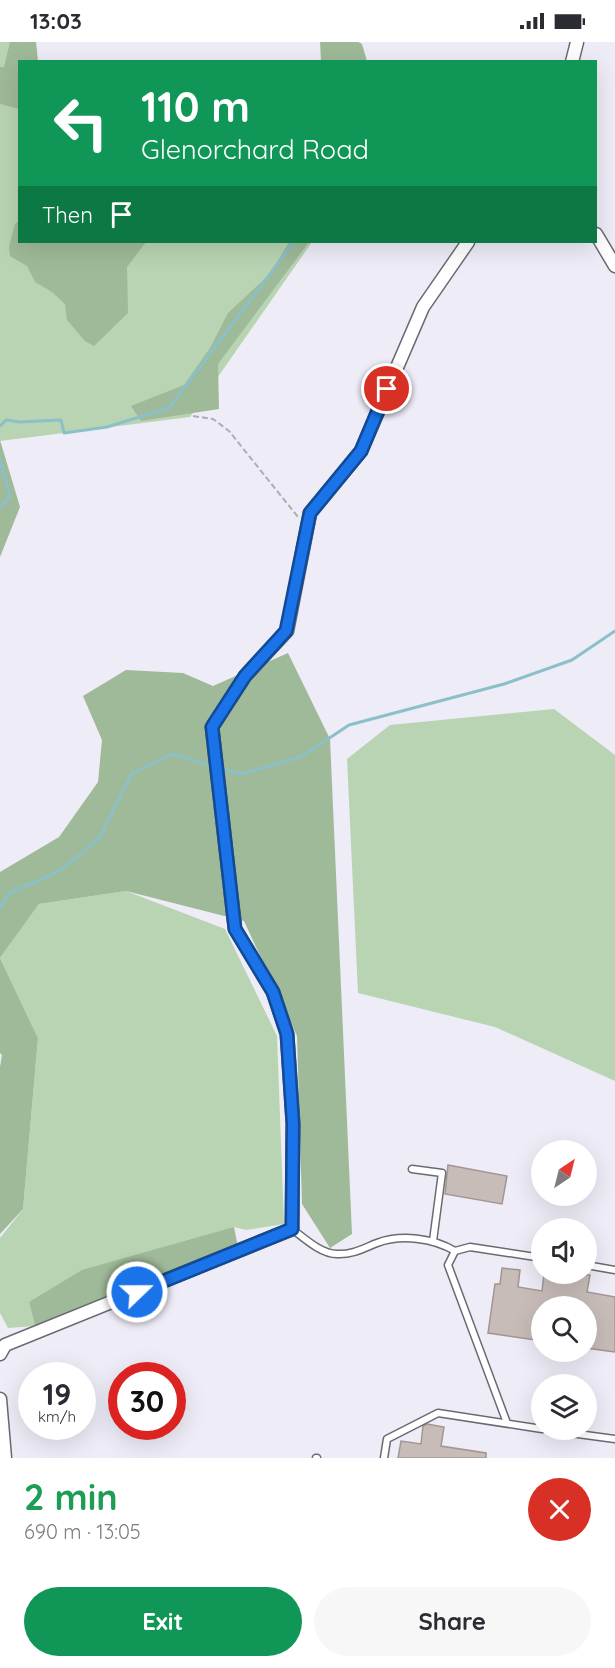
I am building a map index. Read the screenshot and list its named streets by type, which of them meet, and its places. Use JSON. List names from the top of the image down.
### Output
{
  "north": "top right",
  "page": {
    "status": "13:03",
    "turn": ["110 m", "Glenorchard Road"],
    "then": "Then",
    "speed": "19 km/h",
    "limit": "30",
    "heading": ["2 min", "690 m · 13:05"],
    "buttons": ["Exit", "Share"]
  }
}
